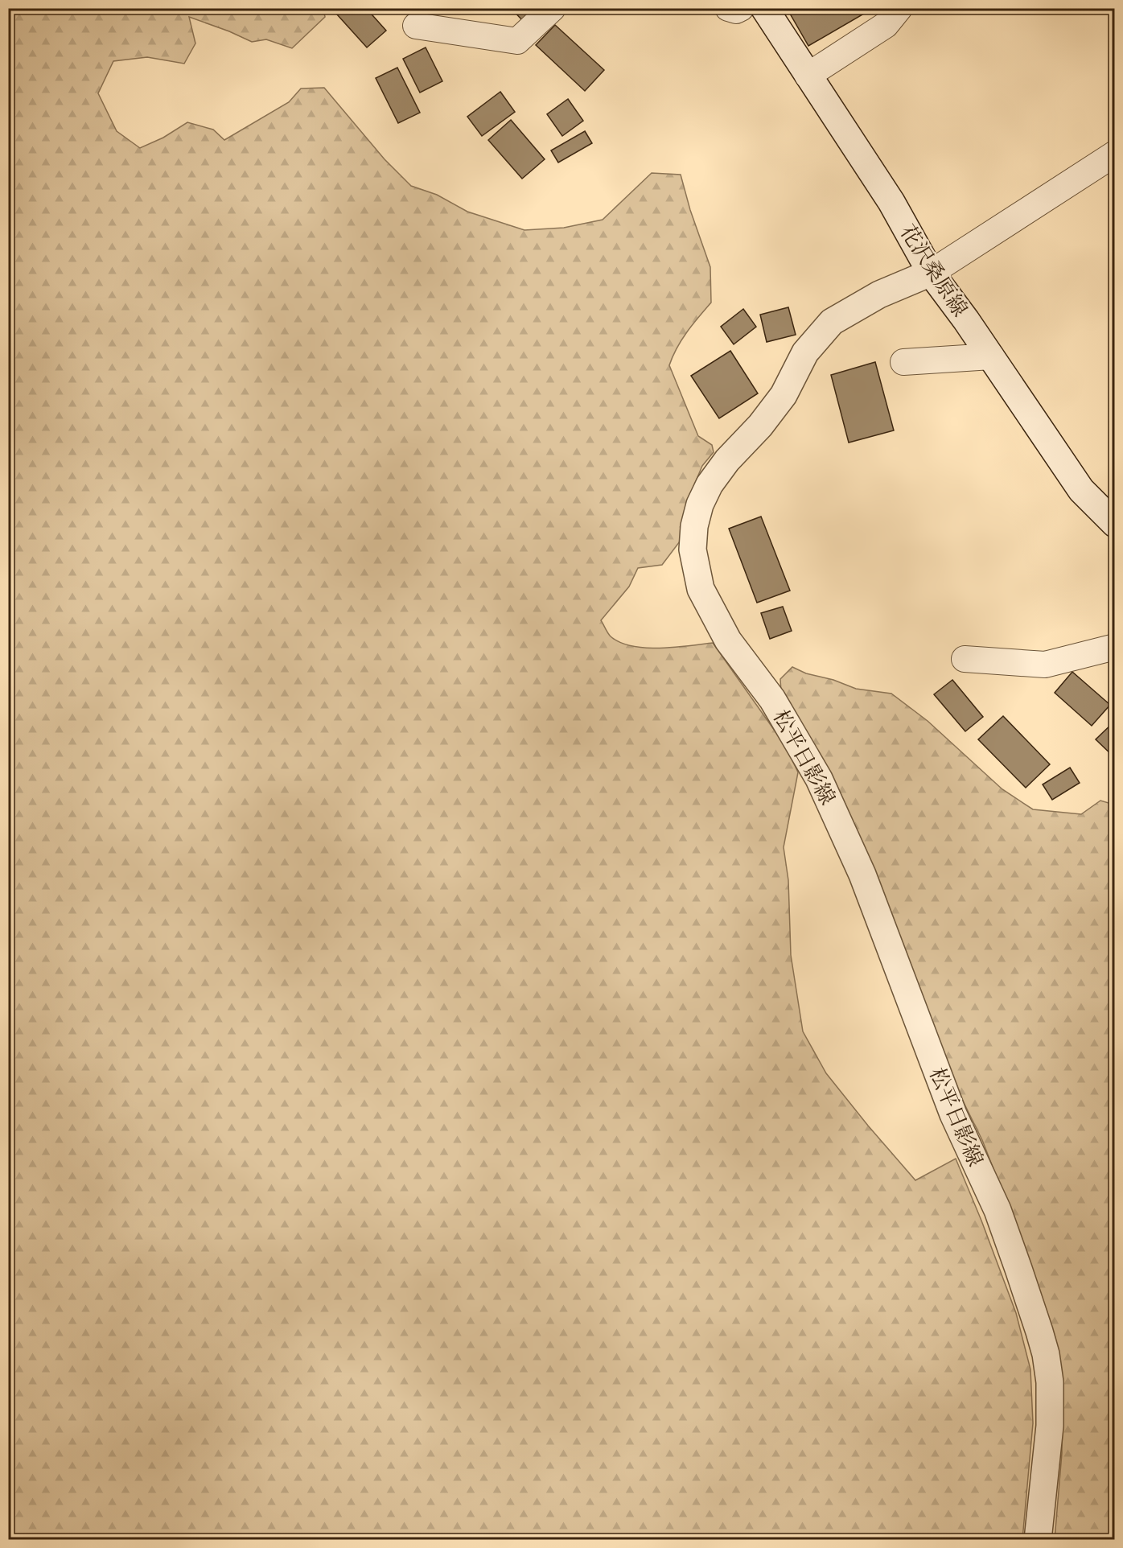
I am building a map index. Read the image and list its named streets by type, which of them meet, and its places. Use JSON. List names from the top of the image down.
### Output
{
  "streets": {
    "street": ["花沢桑原線", "松平日影線"]
  },
  "crossings": [
    ["花沢桑原線", "松平日影線"]
  ]
}
